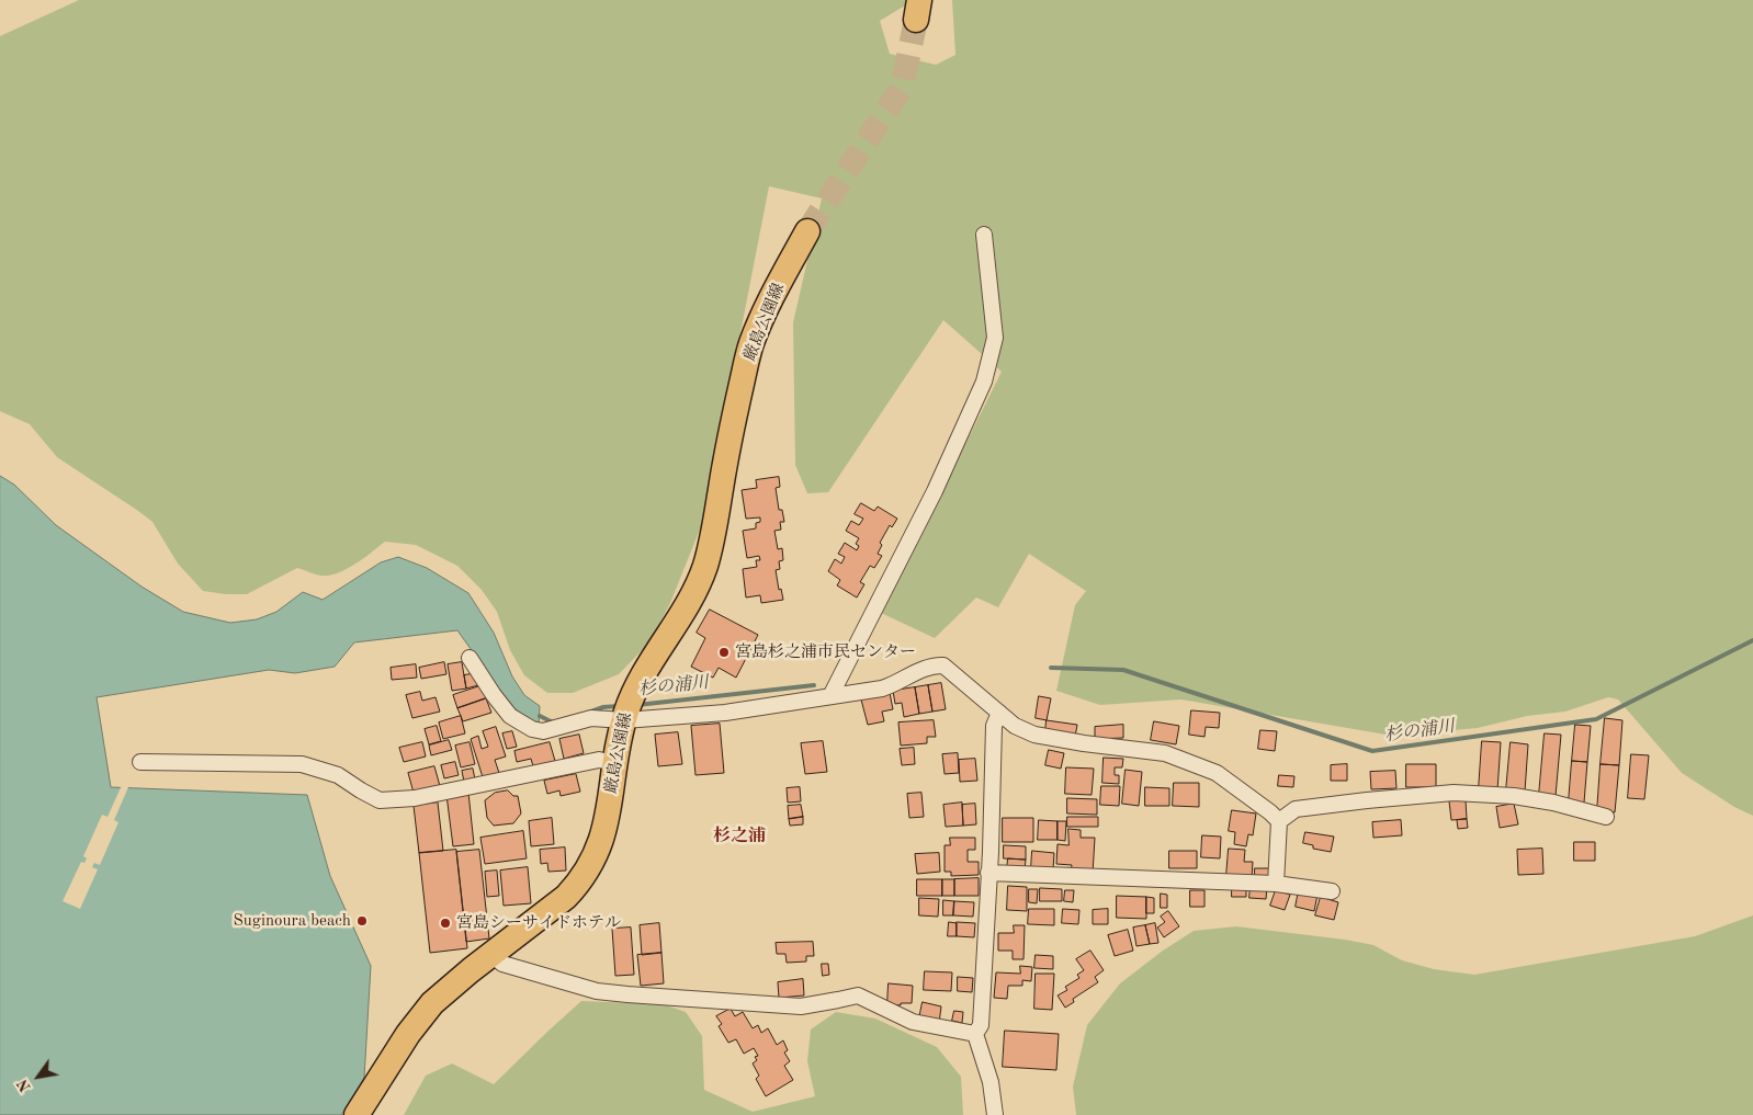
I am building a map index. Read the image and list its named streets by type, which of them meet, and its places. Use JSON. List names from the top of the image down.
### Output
{
  "streets": {
    "main road": ["厳島公園線"]
  },
  "districts": ["杉之浦"],
  "water": ["杉の浦川"],
  "places": ["宮島杉之浦市民センター", "Suginoura beach", "宮島シーサイドホテル"],
  "north": "bottom left"
}
